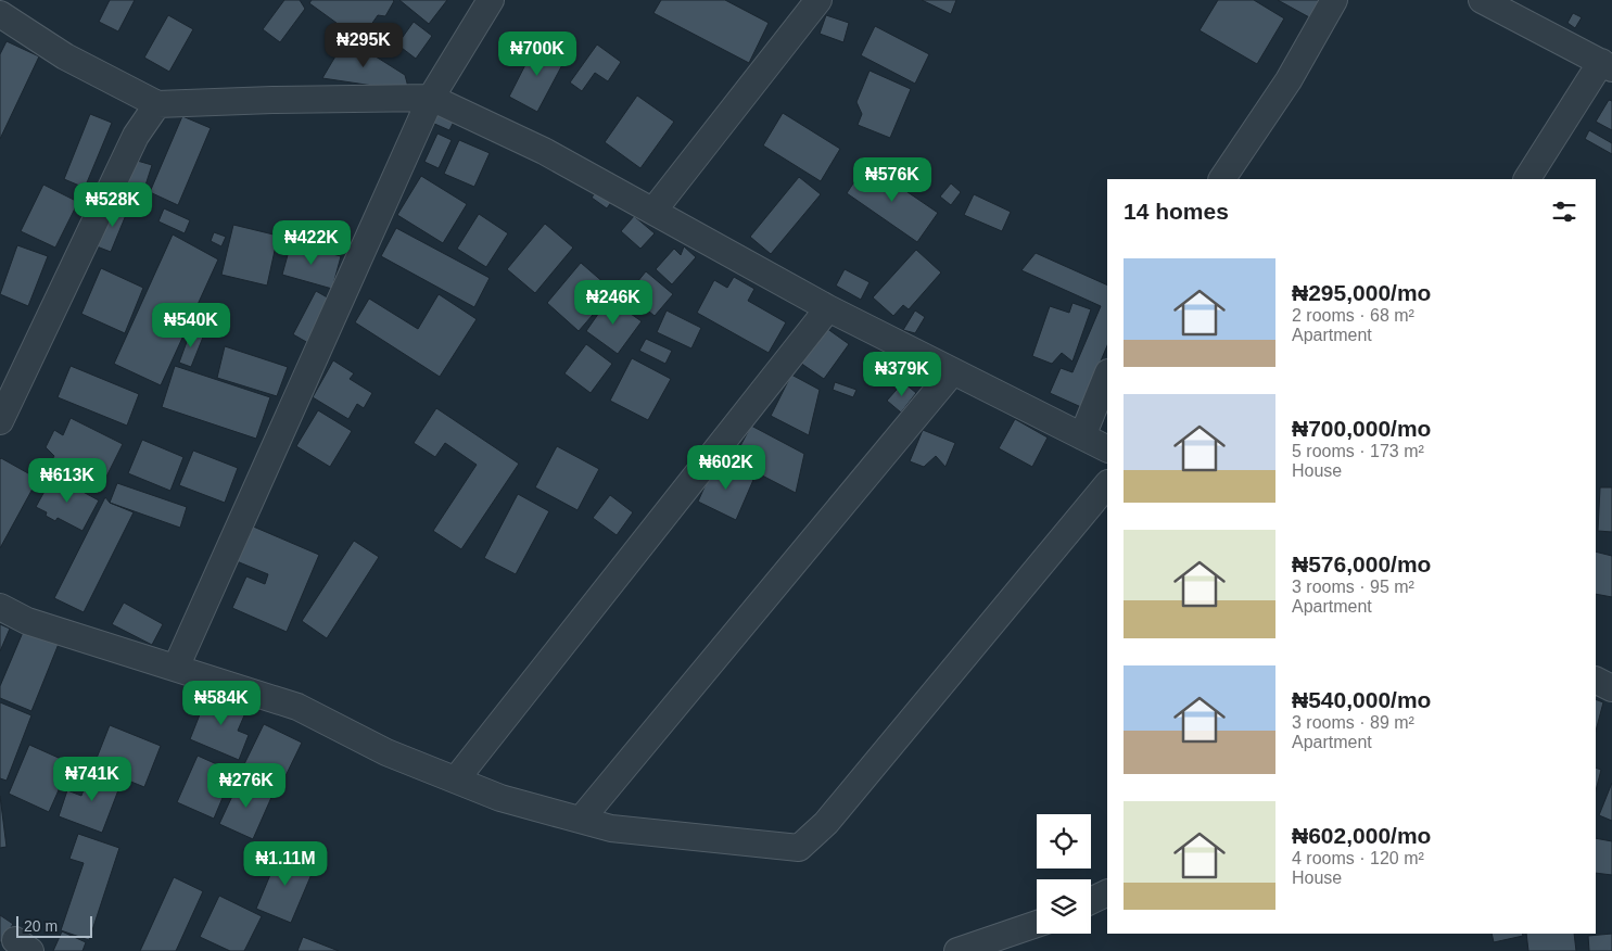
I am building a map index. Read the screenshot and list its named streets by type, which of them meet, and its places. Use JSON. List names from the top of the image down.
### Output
{
  "scale_bar": "20 m",
  "page": {
    "price": [
      "₦295K",
      "₦700K",
      "₦576K",
      "₦528K",
      "₦422K",
      "₦246K",
      "₦540K",
      "₦379K",
      "₦602K",
      "₦613K",
      "₦584K",
      "₦741K",
      "₦276K",
      "₦1.11M"
    ],
    "heading": "14 homes",
    "list": [
      {
        "name": "₦295,000/mo",
        "note": "2 rooms · 68 m² · Apartment"
      },
      {
        "name": "₦700,000/mo",
        "note": "5 rooms · 173 m² · House"
      },
      {
        "name": "₦576,000/mo",
        "note": "3 rooms · 95 m² · Apartment"
      },
      {
        "name": "₦540,000/mo",
        "note": "3 rooms · 89 m² · Apartment"
      },
      {
        "name": "₦602,000/mo",
        "note": "4 rooms · 120 m² · House"
      }
    ],
    "scale": "20 m"
  }
}
